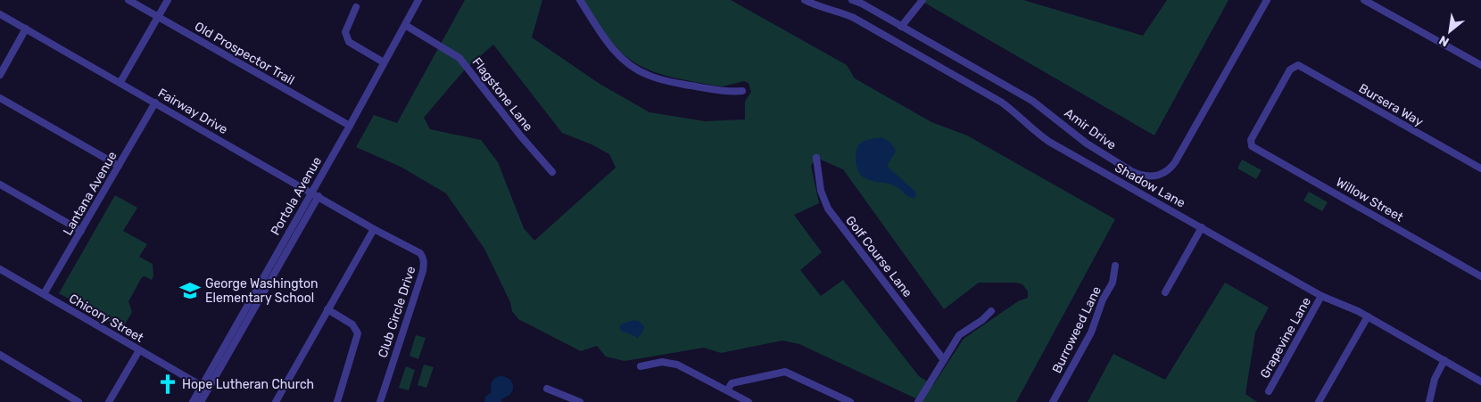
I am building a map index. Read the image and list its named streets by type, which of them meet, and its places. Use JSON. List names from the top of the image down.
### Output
{
  "streets": {
    "street": [
      "Old Prospector Trail",
      "Flagstone Lane",
      "Bursera Way",
      "Fairway Drive",
      "Amir Drive",
      "Shadow Lane",
      "Lantana Avenue",
      "Portola Avenue",
      "Willow Street",
      "Golf Course Lane",
      "Club Circle Drive",
      "Chicory Street",
      "Burroweed Lane",
      "Grapevine Lane"
    ]
  },
  "crossings": [
    ["Old Prospector Trail", "Portola Avenue"],
    ["Flagstone Lane", "Portola Avenue"],
    ["Bursera Way", "Willow Street"],
    ["Fairway Drive", "Lantana Avenue"],
    ["Fairway Drive", "Portola Avenue"],
    ["Fairway Drive", "Club Circle Drive"],
    ["Shadow Lane", "Grapevine Lane"],
    ["Lantana Avenue", "Chicory Street"],
    ["Portola Avenue", "Chicory Street"]
  ],
  "places": {
    "school or university": ["George Washington Elementary School"],
    "church": ["Hope Lutheran Church"]
  },
  "north": "bottom left"
}
